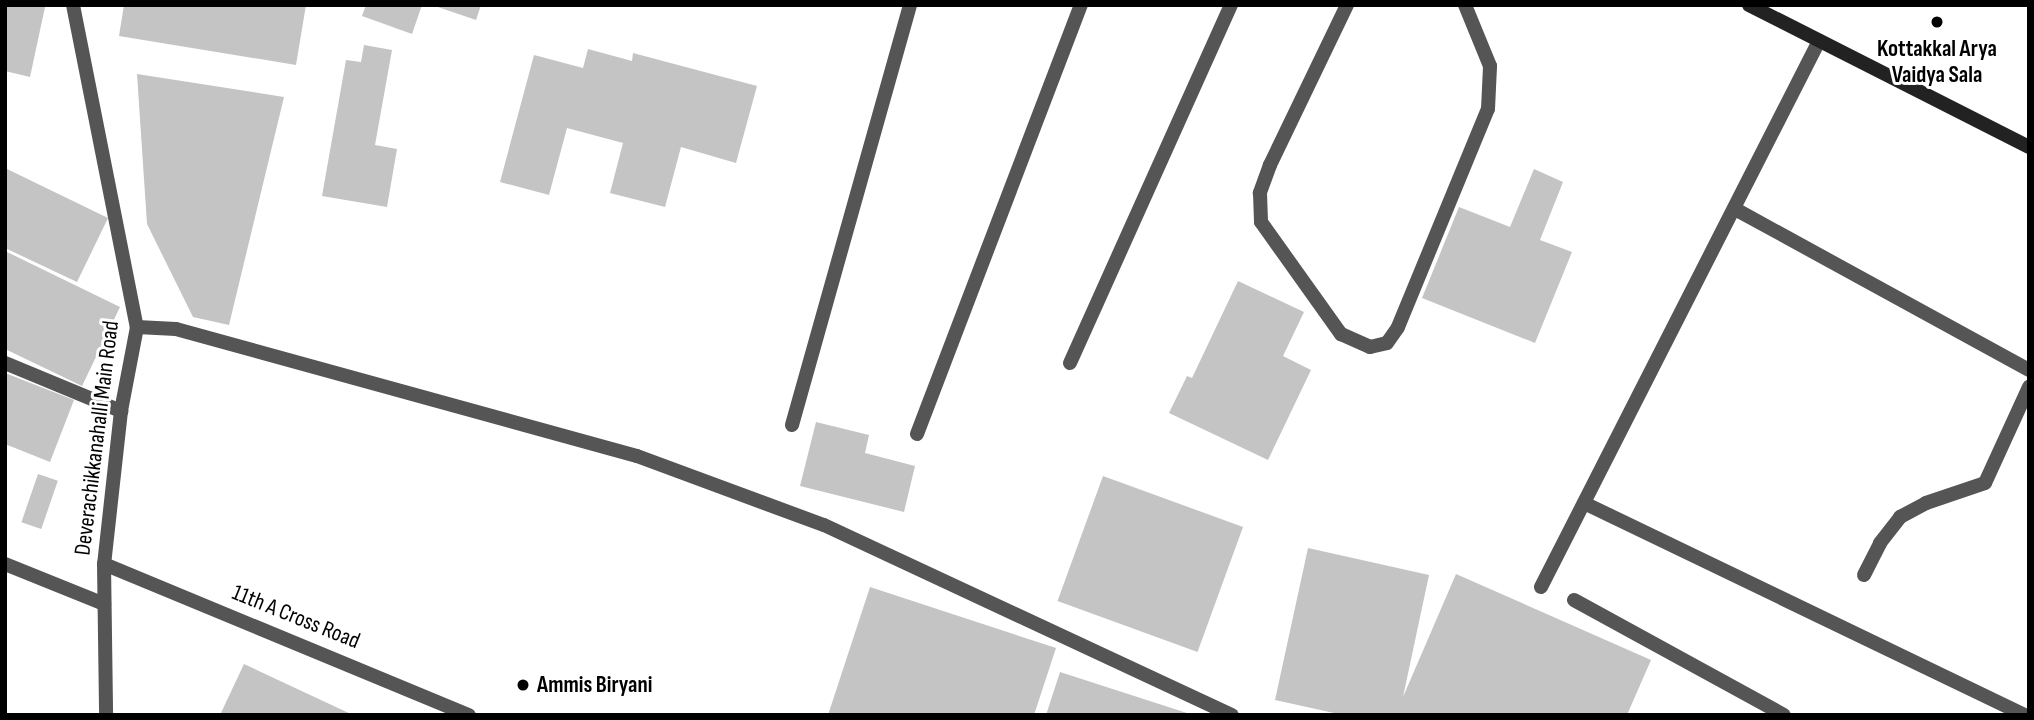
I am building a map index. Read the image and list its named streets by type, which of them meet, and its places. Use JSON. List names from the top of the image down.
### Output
{
  "streets": {
    "street": ["Deverachikkanahalli Main Road", "11th A Cross Road"]
  },
  "crossings": [
    ["Deverachikkanahalli Main Road", "11th A Cross Road"]
  ],
  "places": ["Kottakkal Arya Vaidya Sala", "Ammis Biryani"]
}
